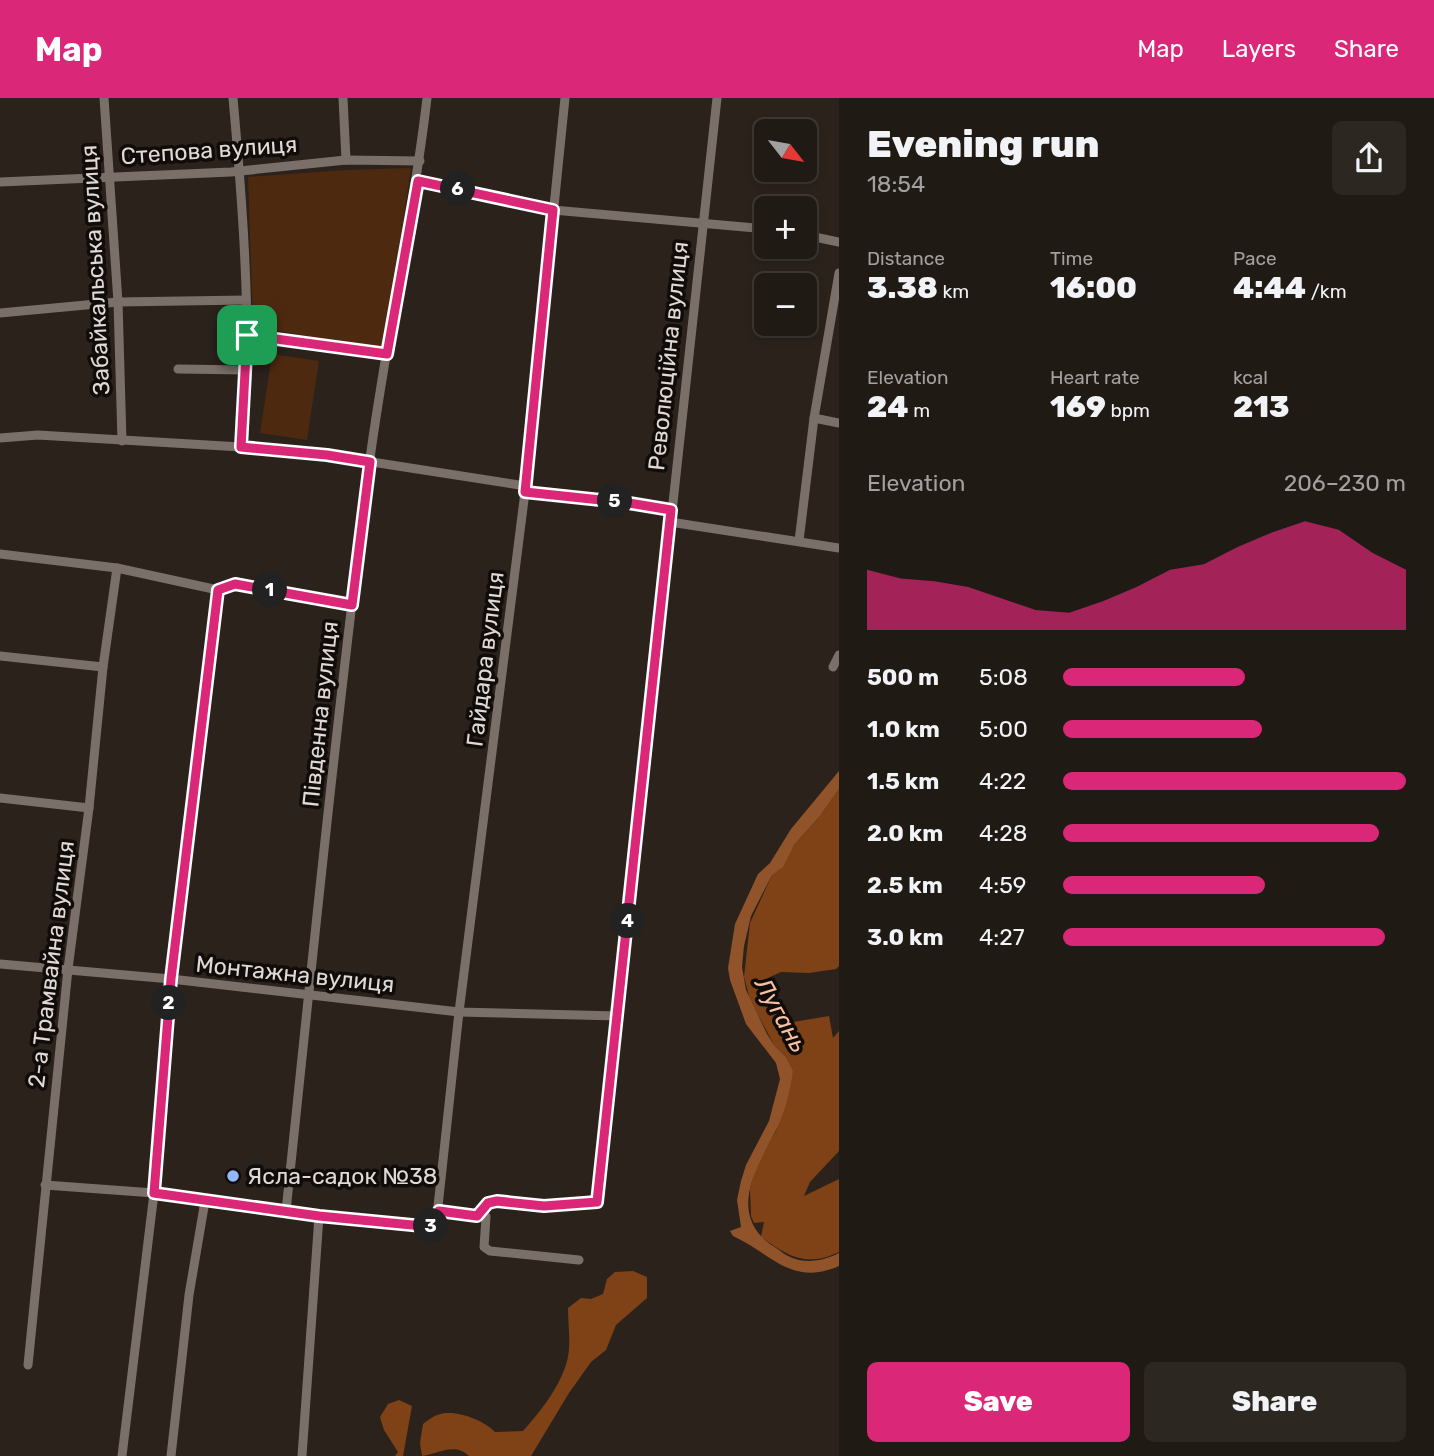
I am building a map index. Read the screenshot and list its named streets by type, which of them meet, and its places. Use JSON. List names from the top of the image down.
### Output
{
  "streets": {
    "street": [
      "Степова вулиця",
      "Забайкальська вулиця",
      "Революційна вулиця",
      "Гайдара вулиця",
      "Південна вулиця",
      "2-а Трамвайна вулиця",
      "Монтажна вулиця"
    ]
  },
  "crossings": [
    ["Степова вулиця", "Забайкальська вулиця"],
    ["Степова вулиця", "Південна вулиця"],
    ["Революційна вулиця", "Монтажна вулиця"],
    ["Гайдара вулиця", "Монтажна вулиця"],
    ["Південна вулиця", "Монтажна вулиця"],
    ["2-а Трамвайна вулиця", "Монтажна вулиця"]
  ],
  "water": ["Лугань"],
  "places": ["Ясла-садок №38"],
  "north": "bottom right",
  "page": {
    "header": "Map",
    "nav": ["Map", "Layers", "Share"],
    "heading": ["Evening run", "18:54"],
    "map_buttons": ["+", "−"],
    "pins": [
      "6",
      "5",
      "1",
      "4",
      "2",
      "3"
    ],
    "stats": [
      ["Distance", "3.38 km"],
      ["Time", "16:00"],
      ["Pace", "4:44 /km"],
      ["Elevation", "24 m"],
      ["Heart rate", "169 bpm"],
      ["kcal", "213"]
    ],
    "chart": ["Elevation", "206–230 m"],
    "list": [
      {
        "name": "500 m",
        "note": "5:08"
      },
      {
        "name": "1.0 km",
        "note": "5:00"
      },
      {
        "name": "1.5 km",
        "note": "4:22"
      },
      {
        "name": "2.0 km",
        "note": "4:28"
      },
      {
        "name": "2.5 km",
        "note": "4:59"
      },
      {
        "name": "3.0 km",
        "note": "4:27"
      }
    ],
    "buttons": ["Save", "Share"]
  }
}
